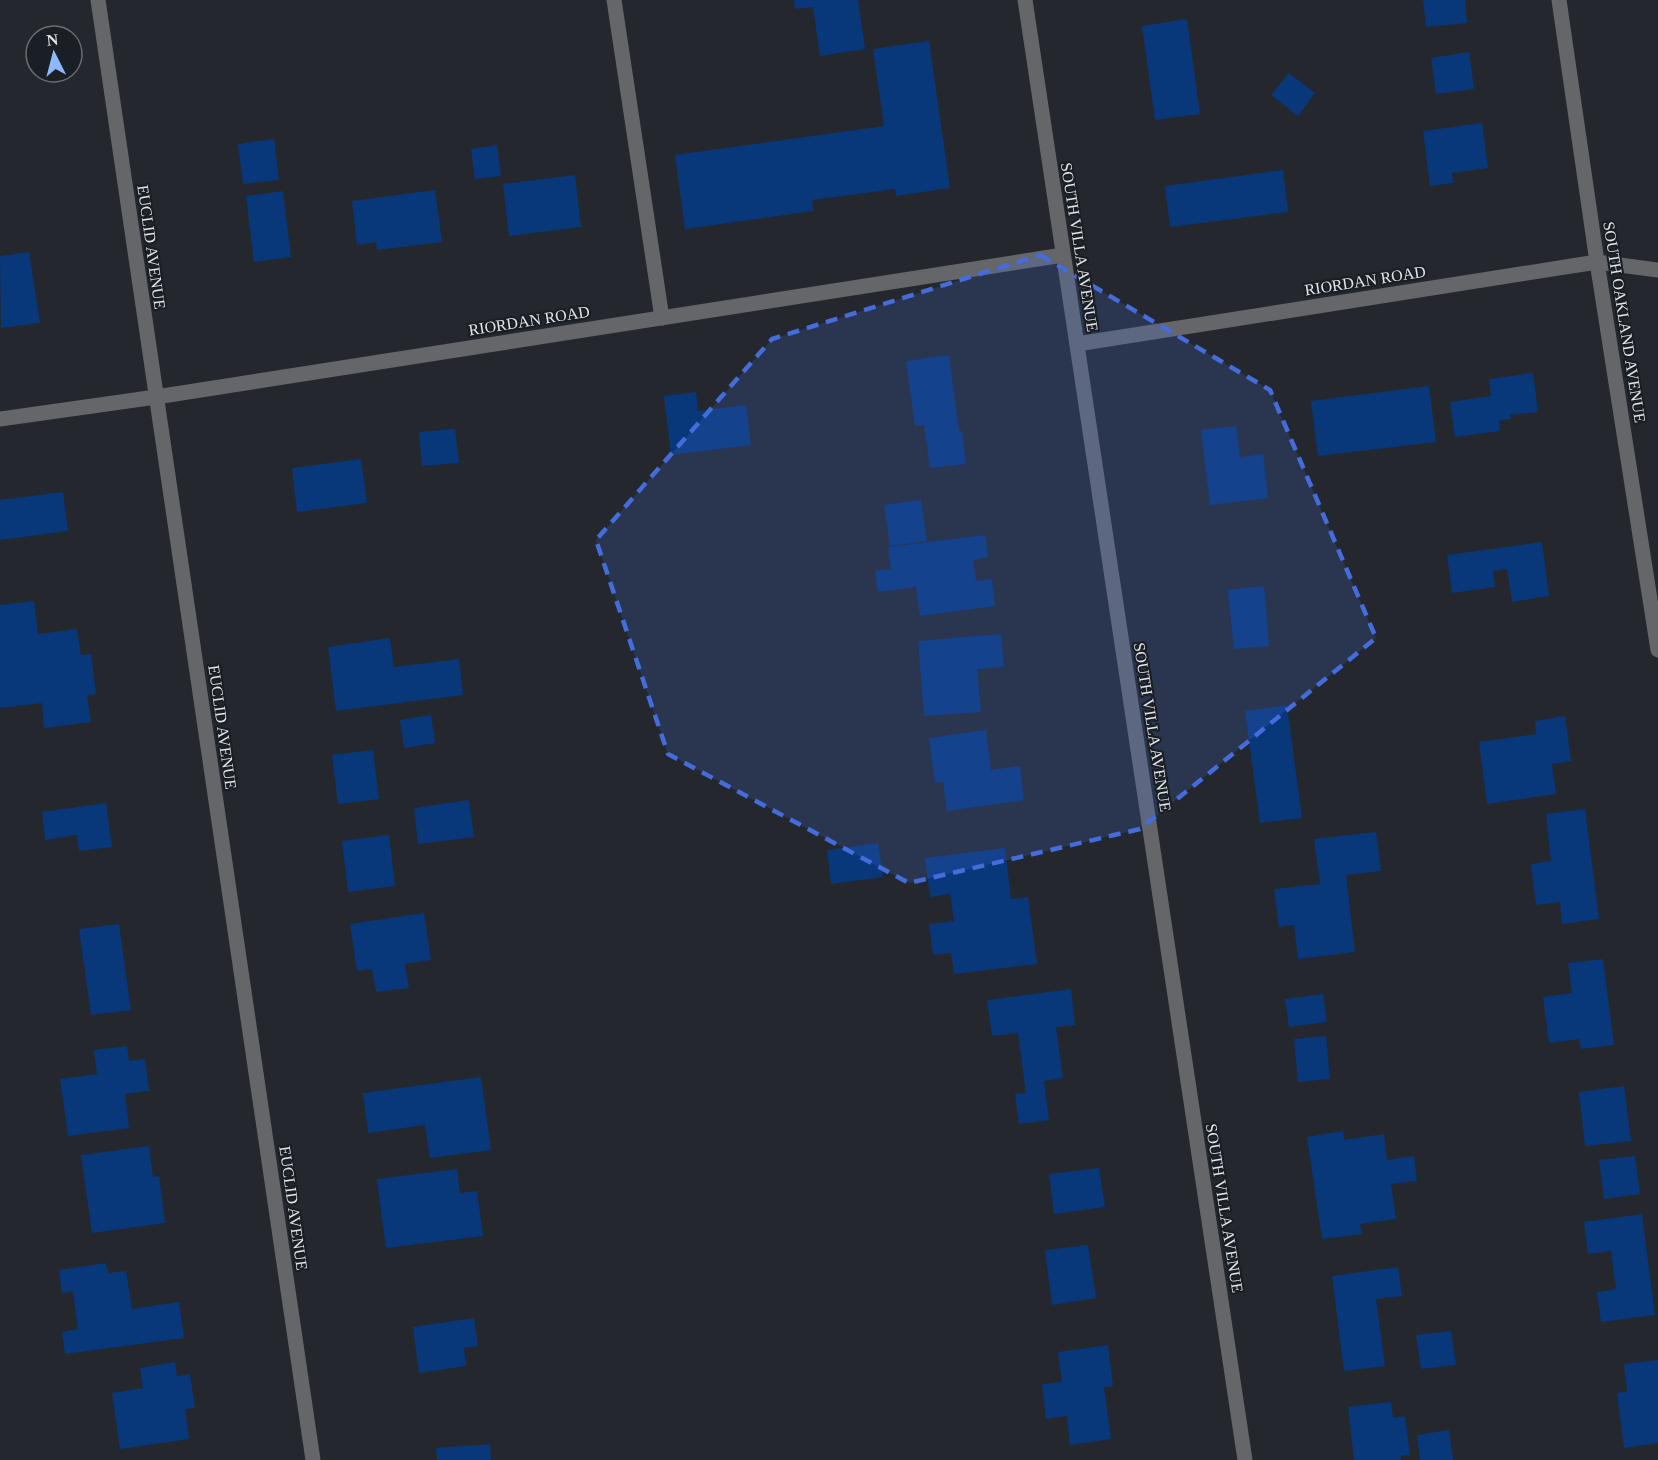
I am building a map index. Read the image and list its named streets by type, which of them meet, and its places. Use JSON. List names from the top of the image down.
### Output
{
  "streets": {
    "street": [
      "EUCLID AVENUE",
      "SOUTH VILLA AVENUE",
      "RIORDAN ROAD",
      "SOUTH OAKLAND AVENUE"
    ]
  },
  "crossings": [
    ["EUCLID AVENUE", "RIORDAN ROAD"],
    ["SOUTH VILLA AVENUE", "RIORDAN ROAD"],
    ["RIORDAN ROAD", "SOUTH OAKLAND AVENUE"]
  ],
  "north": "top"
}
